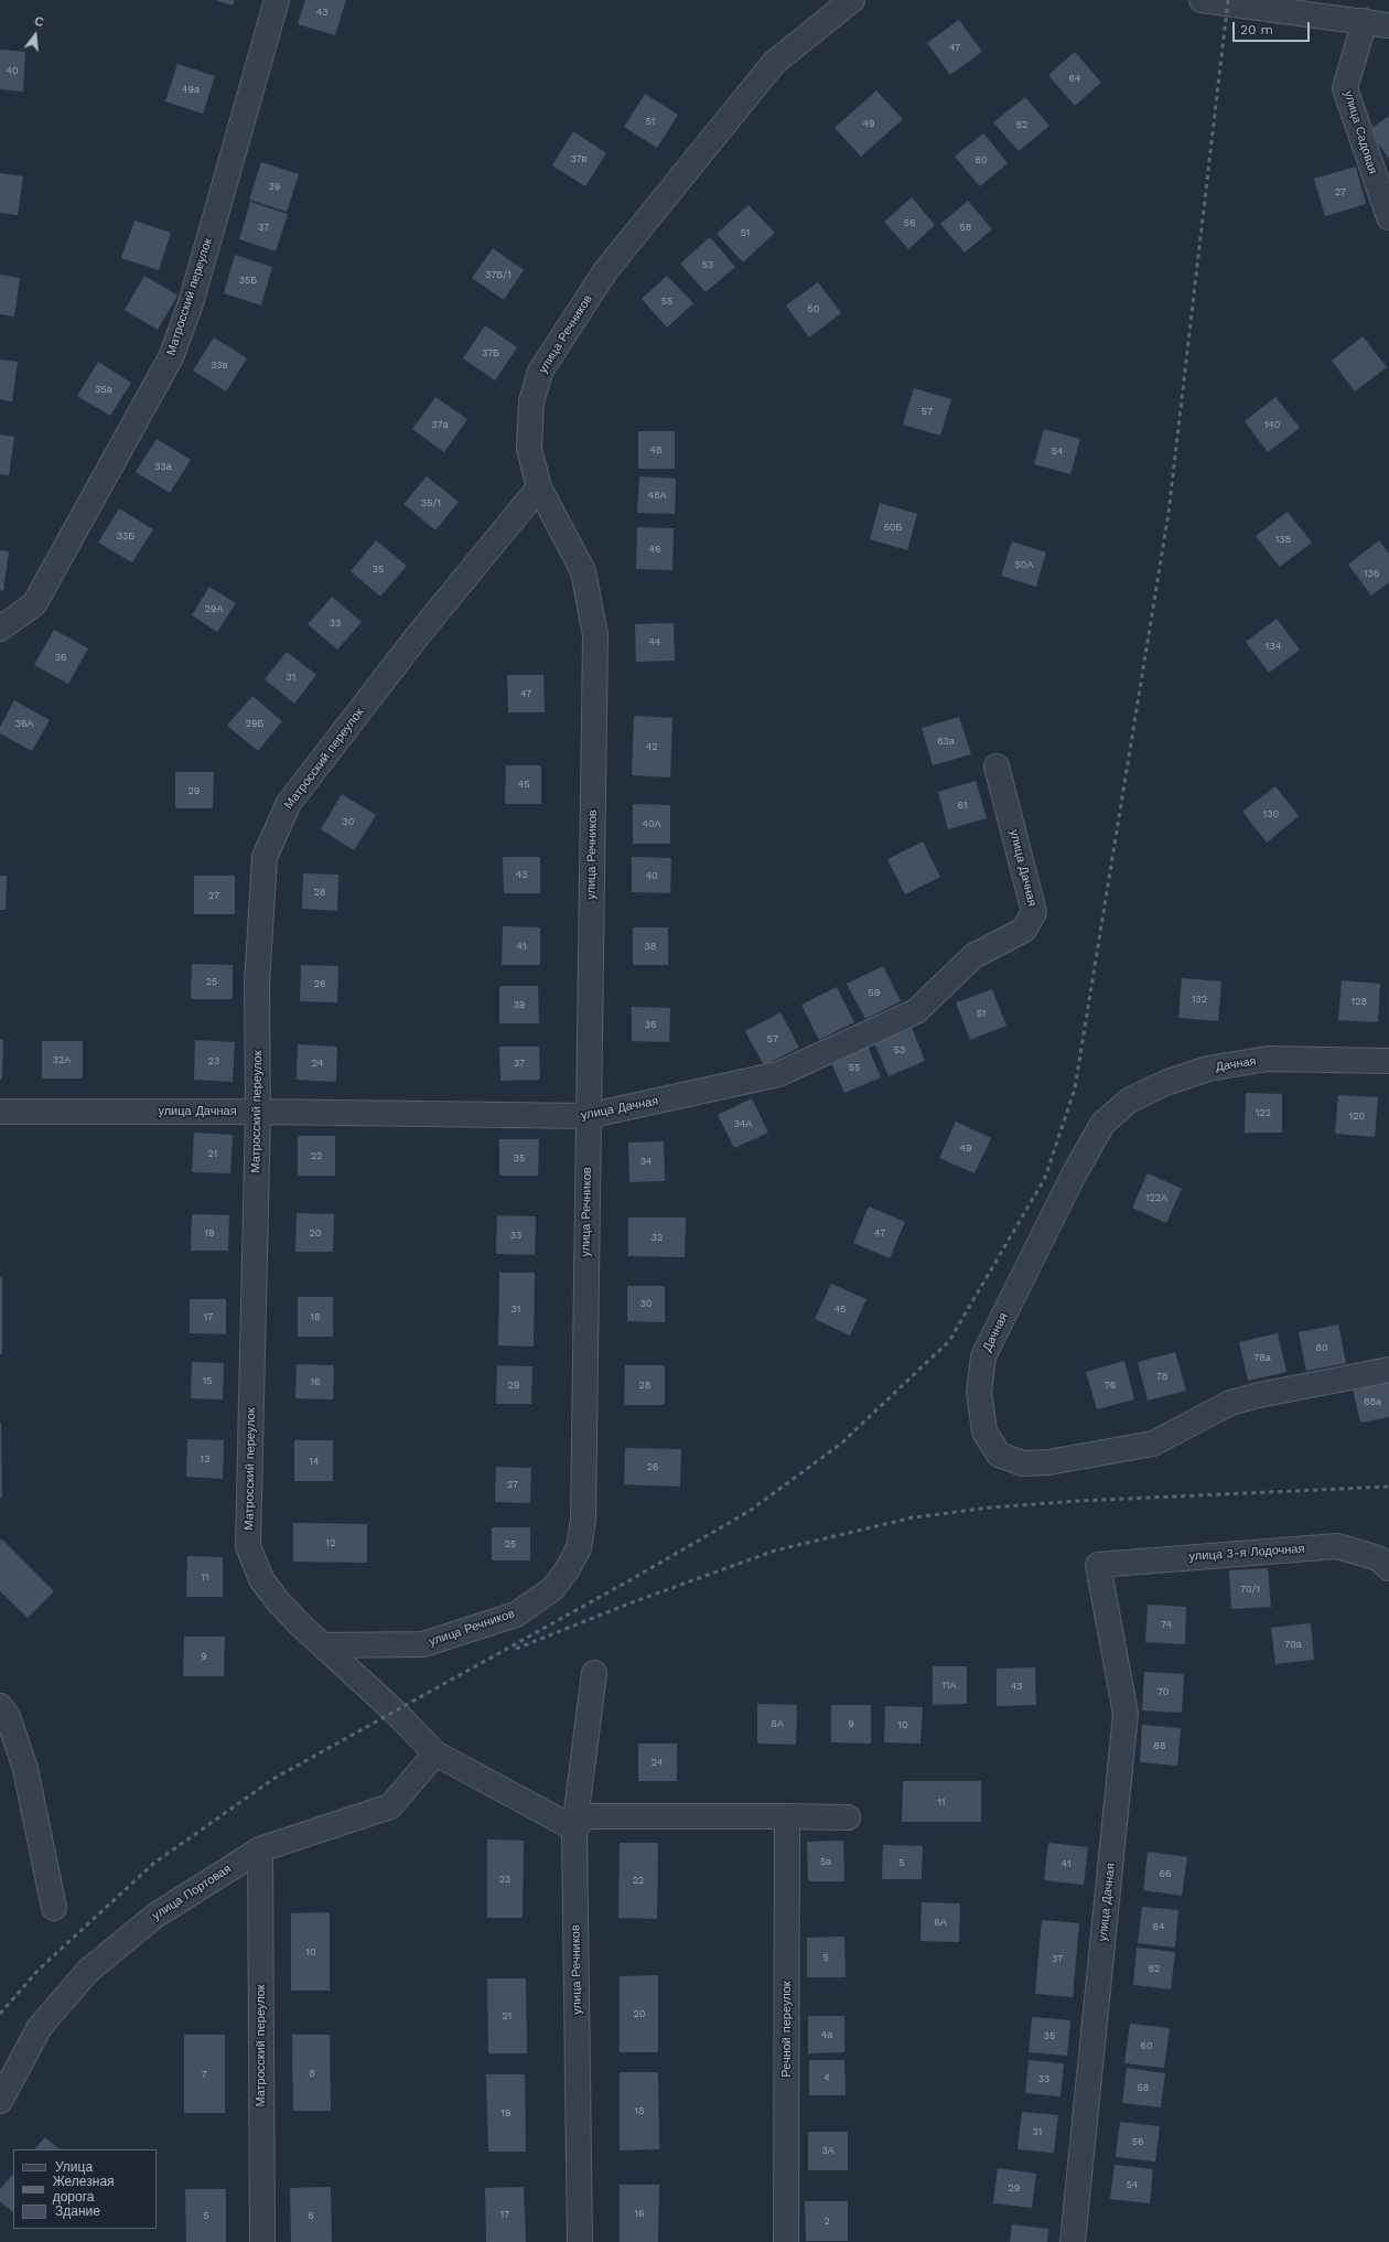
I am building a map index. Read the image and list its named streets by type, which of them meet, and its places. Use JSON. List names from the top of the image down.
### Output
{
  "streets": {
    "street": [
      "улица Садовая",
      "Матросский переулок",
      "улица Речников",
      "улица Дачная",
      "Дачная",
      "улица 3-я Лодочная",
      "улица Портовая",
      "Речной переулок"
    ]
  },
  "crossings": [
    ["Матросский переулок", "улица Речников"],
    ["Матросский переулок", "улица Дачная"],
    ["Матросский переулок", "улица Портовая"],
    ["улица Речников", "улица Дачная"],
    ["улица Дачная", "улица 3-я Лодочная"]
  ],
  "house_numbers": [
    "43",
    "47",
    "40",
    "64",
    "49а",
    "51",
    "49",
    "62",
    "37в",
    "60",
    "39",
    "27",
    "56",
    "37",
    "58",
    "51",
    "53",
    "37В/1",
    "35Б",
    "55",
    "50",
    "37Б",
    "33в",
    "35а",
    "57",
    "37а",
    "140",
    "48",
    "54",
    "33а",
    "48А",
    "35/1",
    "50Б",
    "33Б",
    "138",
    "46",
    "50А",
    "35",
    "136",
    "29А",
    "33",
    "44",
    "134",
    "36",
    "31",
    "47",
    "36А",
    "29Б",
    "63а",
    "42",
    "45",
    "29",
    "61",
    "130",
    "30",
    "40А",
    "43",
    "40",
    "28",
    "27",
    "41",
    "38",
    "25",
    "26",
    "59",
    "132",
    "128",
    "39",
    "51",
    "36",
    "57",
    "53",
    "32А",
    "23",
    "24",
    "37",
    "55",
    "122",
    "120",
    "34А",
    "49",
    "21",
    "22",
    "35",
    "34",
    "122А",
    "19",
    "20",
    "47",
    "33",
    "32",
    "30",
    "31",
    "45",
    "17",
    "18",
    "80",
    "78а",
    "78",
    "15",
    "16",
    "29",
    "28",
    "76",
    "88а",
    "13",
    "14",
    "26",
    "27",
    "12",
    "25",
    "11",
    "70/1",
    "74",
    "70а",
    "9",
    "11А",
    "43",
    "70",
    "8А",
    "9",
    "10",
    "68",
    "24",
    "11",
    "5а",
    "5",
    "41",
    "66",
    "23",
    "22",
    "6А",
    "64",
    "10",
    "5",
    "37",
    "62",
    "20",
    "21",
    "4а",
    "35",
    "60",
    "8",
    "7",
    "4",
    "33",
    "58",
    "18",
    "19",
    "31",
    "56",
    "3А",
    "54",
    "29",
    "16",
    "17",
    "5",
    "6",
    "2"
  ],
  "legend": ["Улица", "Железная дорога", "Здание"],
  "scale_bar": "20 m",
  "north": "top"
}
